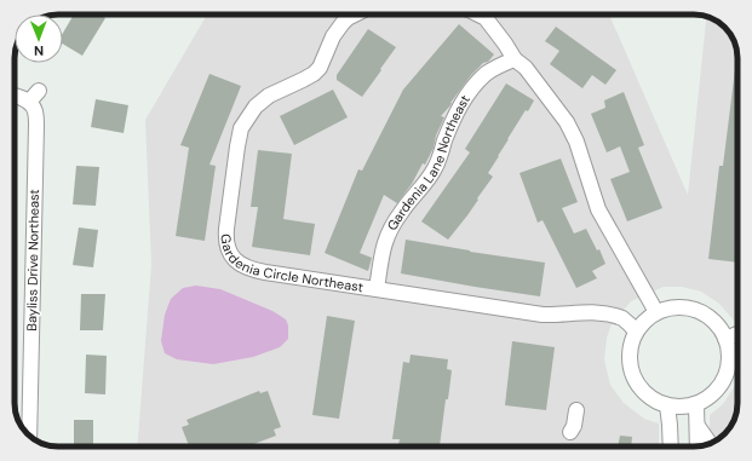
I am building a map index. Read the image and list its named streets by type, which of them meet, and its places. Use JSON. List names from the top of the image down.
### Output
{
  "streets": {
    "street": ["Gardenia Lane Northeast", "Gardenia Circle Northeast", "Bayliss Drive Northeast"]
  },
  "crossings": [
    ["Gardenia Lane Northeast", "Gardenia Circle Northeast"]
  ],
  "north": "bottom"
}
